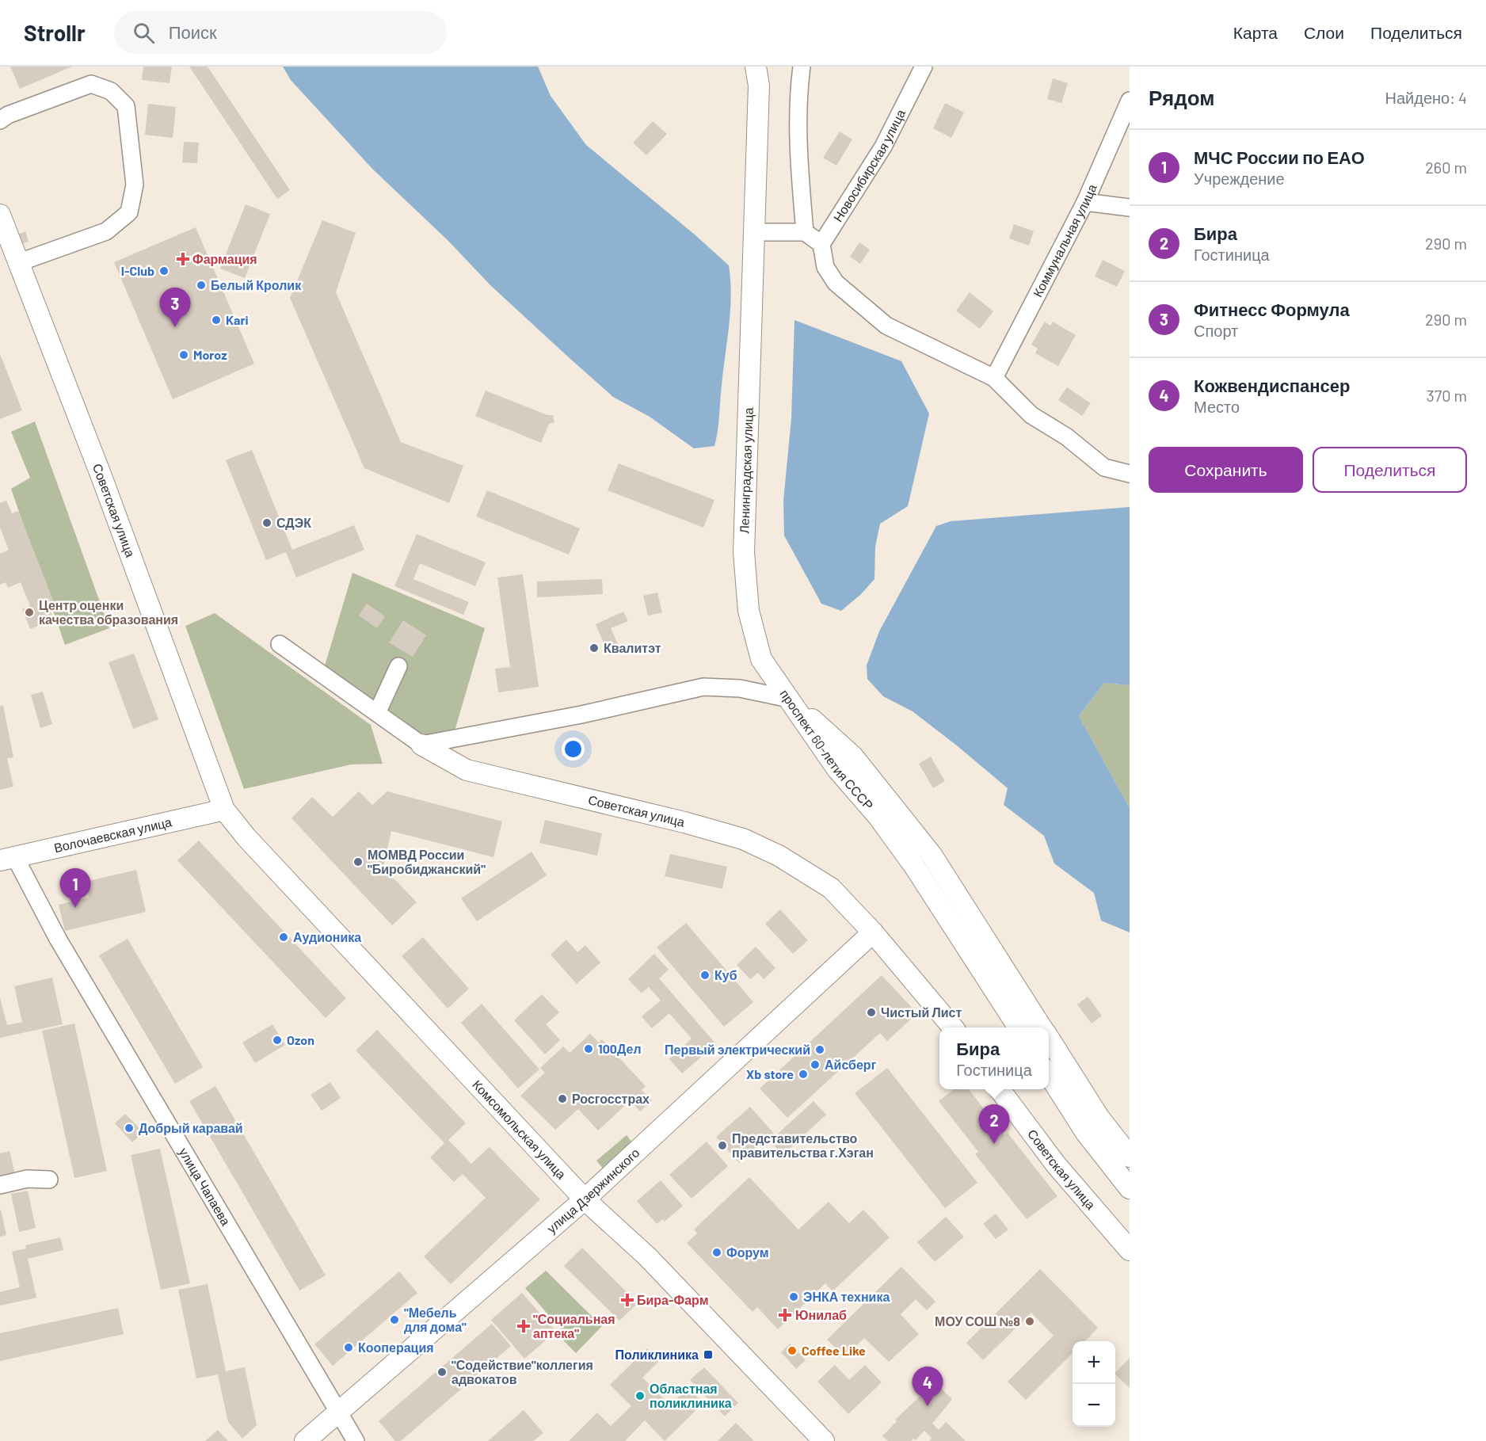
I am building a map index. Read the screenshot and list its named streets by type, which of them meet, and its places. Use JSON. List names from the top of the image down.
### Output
{
  "streets": {
    "main road": [
      "Ленинградская улица",
      "Советская улица",
      "проспект 60-летия СССР",
      "Волочаевская улица",
      "Комсомольская улица",
      "улица Дзержинского"
    ],
    "street": ["Новосибирская улица", "Коммунальная улица", "улица Чапаева"]
  },
  "crossings": [
    ["Ленинградская улица", "проспект 60-летия СССР"],
    ["Советская улица", "Волочаевская улица"],
    ["Советская улица", "Комсомольская улица"],
    ["Советская улица", "улица Дзержинского"],
    ["Волочаевская улица", "Комсомольская улица"],
    ["Волочаевская улица", "улица Чапаева"],
    ["Комсомольская улица", "улица Дзержинского"],
    ["улица Чапаева", "улица Дзержинского"]
  ],
  "places": {
    "health": [
      "Фармация",
      "Бира-Фарм",
      "Юнилаб",
      "\"Социальная аптека\""
    ],
    "other": [
      "I-Club",
      "Белый Кролик",
      "Kari",
      "Moroz",
      "СДЭК",
      "Центр оценки качества образования",
      "Квалитэт",
      "МОМВД России \"Биробиджанский\"",
      "Аудионика",
      "Куб",
      "Чистый Лист",
      "Ozon",
      "100Дел",
      "Первый электрический",
      "Айсберг",
      "Xb store",
      "Росгосстрах",
      "Добрый каравай",
      "Представительство правительства г.Хэган",
      "Форум",
      "ЭНКА техника",
      "\"Мебель для дома\"",
      "МОУ СОШ №8",
      "Кооперация",
      "Coffee Like",
      "\"Содействие\"коллегия адвокатов",
      "Областная поликлиника"
    ],
    "transit": ["Поликлиника"]
  },
  "page": {
    "header": "Strollr",
    "search": "Поиск",
    "nav": ["Карта", "Слои", "Поделиться"],
    "heading": ["Рядом", "Найдено: 4"],
    "list": [
      {
        "mark": "1",
        "name": "МЧС России по ЕАО",
        "note": "Учреждение",
        "value": "260 m"
      },
      {
        "mark": "2",
        "name": "Бира",
        "note": "Гостиница",
        "value": "290 m"
      },
      {
        "mark": "3",
        "name": "Фитнесс Формула",
        "note": "Спорт",
        "value": "290 m"
      },
      {
        "mark": "4",
        "name": "Кожвендиспансер",
        "note": "Место",
        "value": "370 m"
      }
    ],
    "pins": [
      "3",
      "1",
      "2",
      "4"
    ],
    "buttons": ["Сохранить", "Поделиться"],
    "popup": ["Бира", "Гостиница"],
    "map_buttons": ["+", "−"]
  }
}
